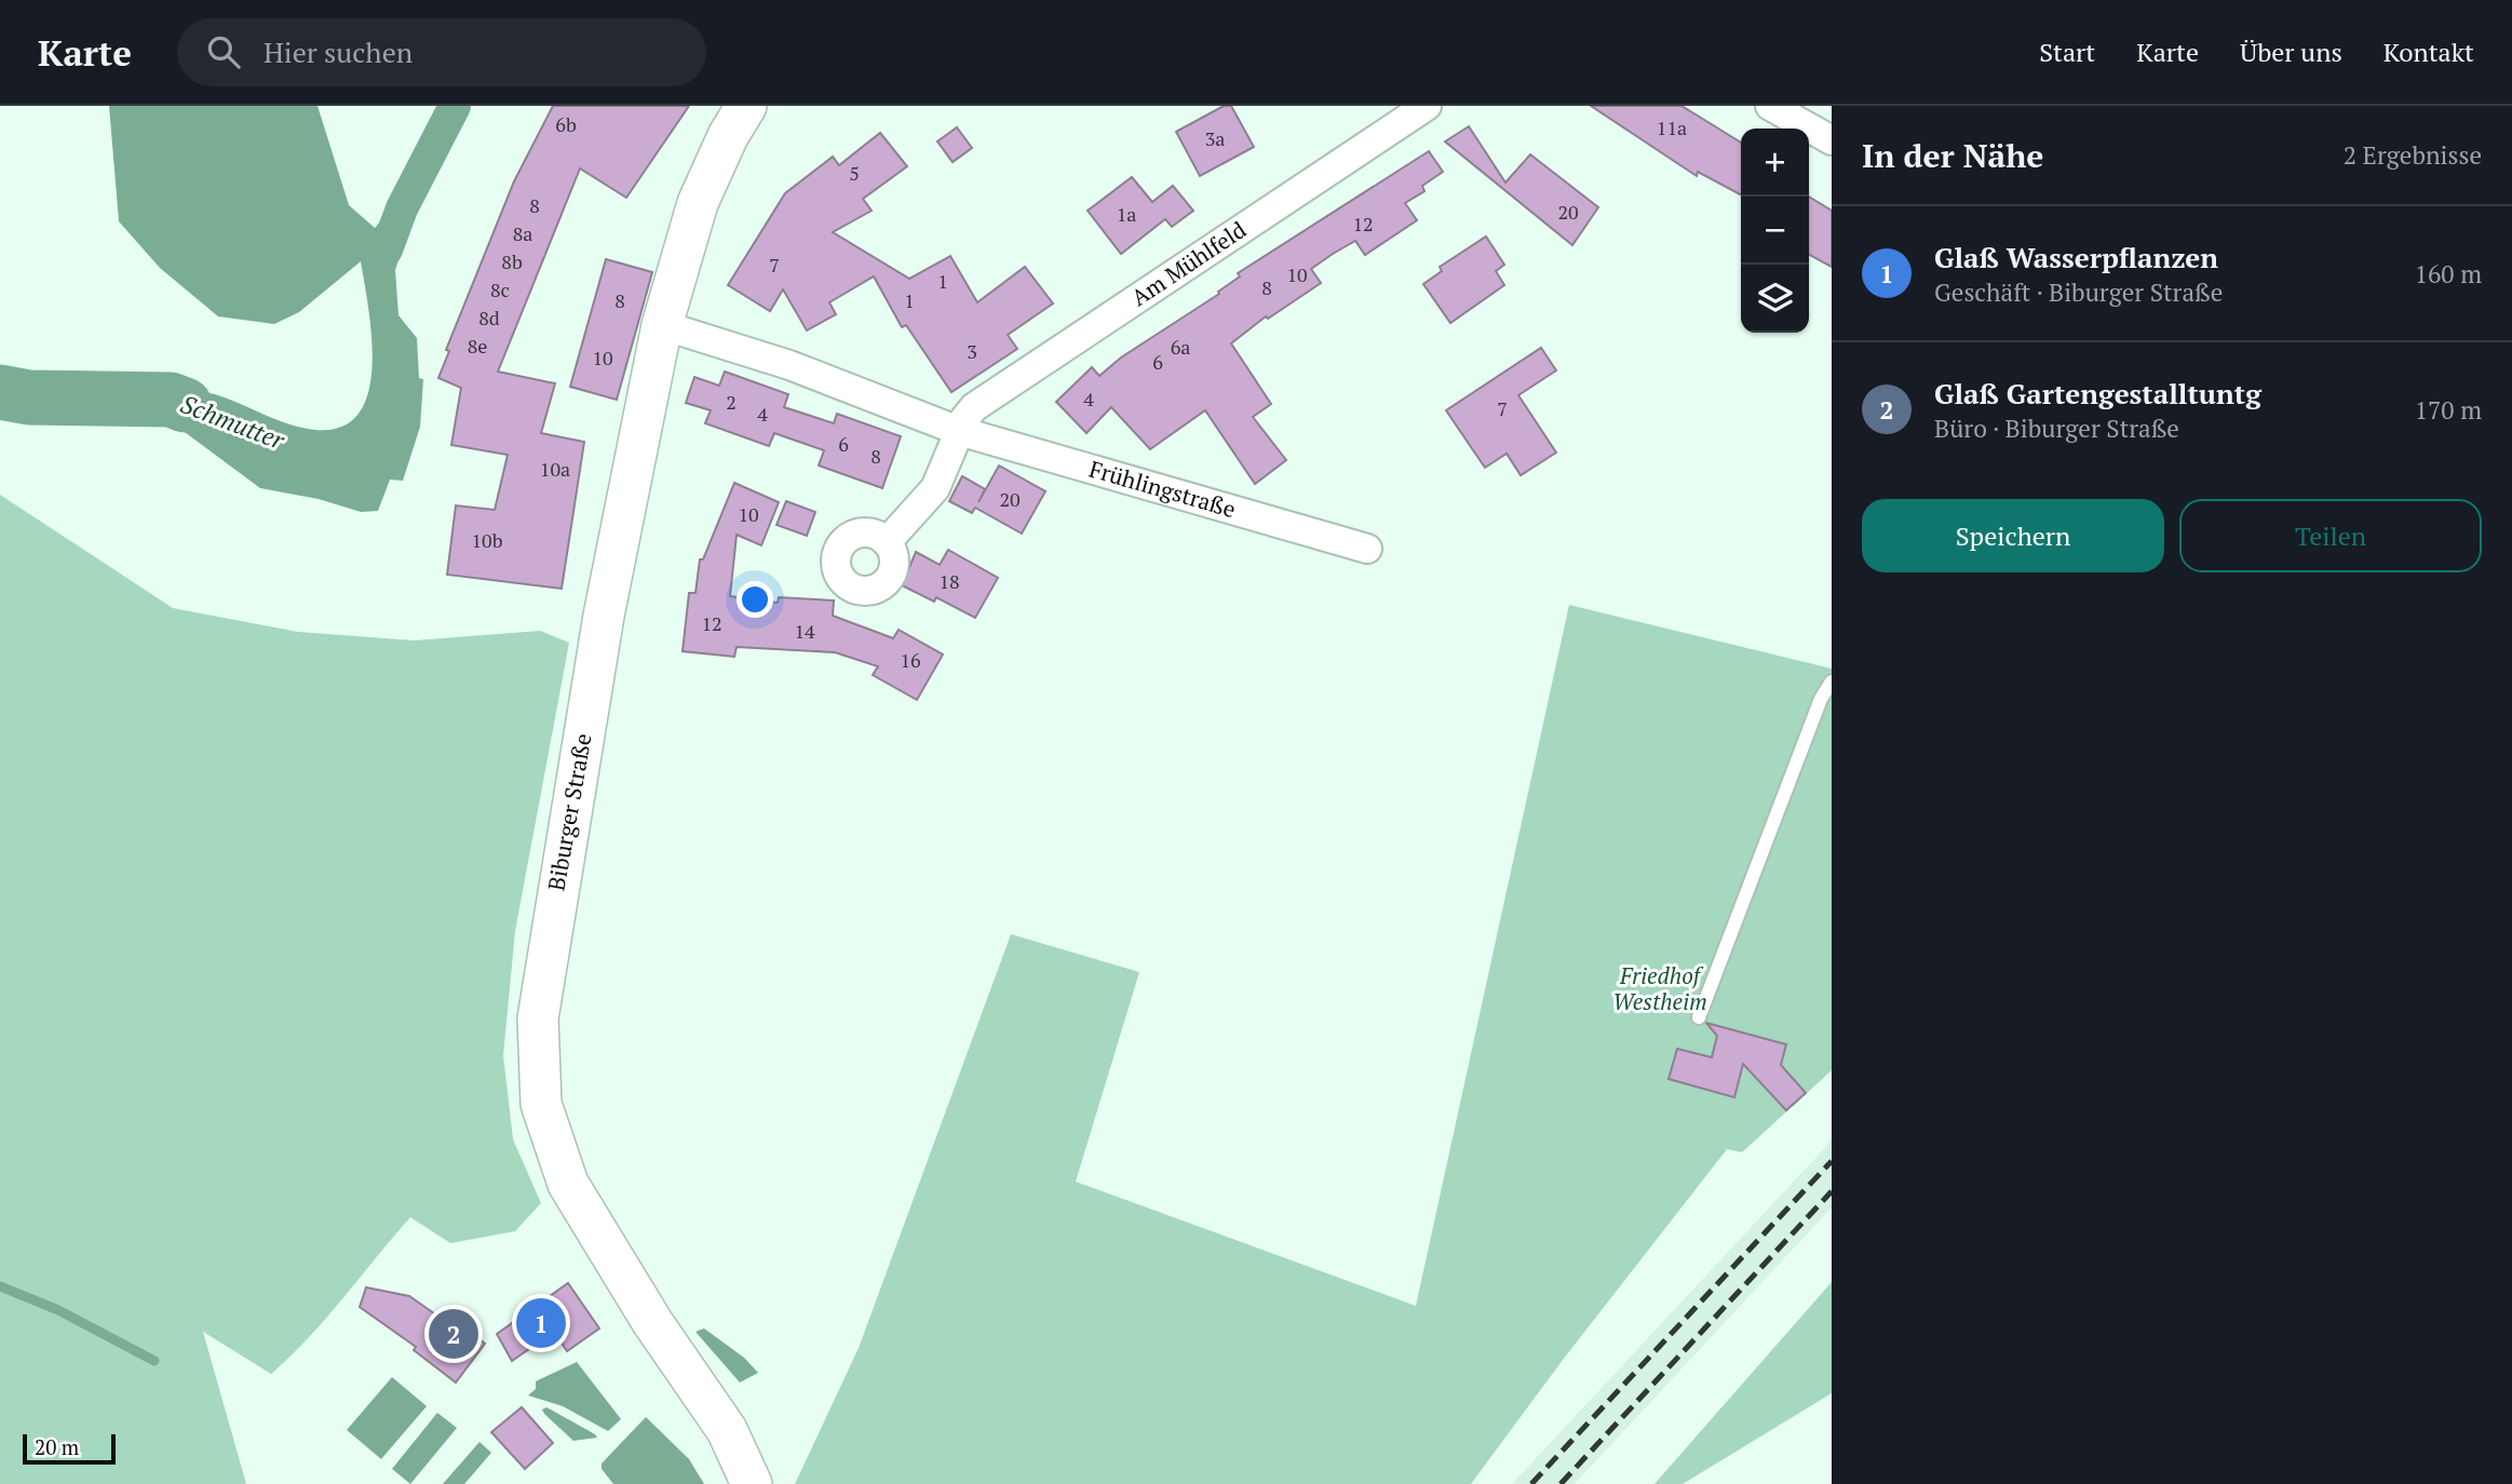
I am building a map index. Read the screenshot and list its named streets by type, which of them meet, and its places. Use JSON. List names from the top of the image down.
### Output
{
  "streets": {
    "street": ["Am Mühlfeld", "Frühlingstraße", "Biburger Straße"]
  },
  "crossings": [
    ["Am Mühlfeld", "Frühlingstraße"],
    ["Frühlingstraße", "Biburger Straße"]
  ],
  "water": ["Schmutter"],
  "parks": ["Friedhof Westheim"],
  "house_numbers": [
    "6b",
    "11a",
    "3a",
    "5",
    "8",
    "20",
    "1a",
    "12",
    "8a",
    "8b",
    "7",
    "10",
    "1",
    "8",
    "8c",
    "8",
    "1",
    "8d",
    "8e",
    "6a",
    "3",
    "10",
    "6",
    "4",
    "2",
    "7",
    "4",
    "6",
    "8",
    "10a",
    "20",
    "10",
    "10b",
    "18",
    "12",
    "14",
    "16"
  ],
  "scale_bar": "20 m",
  "page": {
    "header": "Karte",
    "search": "Hier suchen",
    "nav": [
      "Start",
      "Karte",
      "Über uns",
      "Kontakt"
    ],
    "heading": ["In der Nähe", "2 Ergebnisse"],
    "map_buttons": ["+", "−"],
    "list": [
      {
        "mark": "1",
        "name": "Glaß Wasserpflanzen",
        "note": "Geschäft · Biburger Straße",
        "value": "160 m"
      },
      {
        "mark": "2",
        "name": "Glaß Gartengestalltuntg",
        "note": "Büro · Biburger Straße",
        "value": "170 m"
      }
    ],
    "buttons": ["Speichern", "Teilen"],
    "pins": ["1", "2"],
    "scale": "20 m"
  }
}
